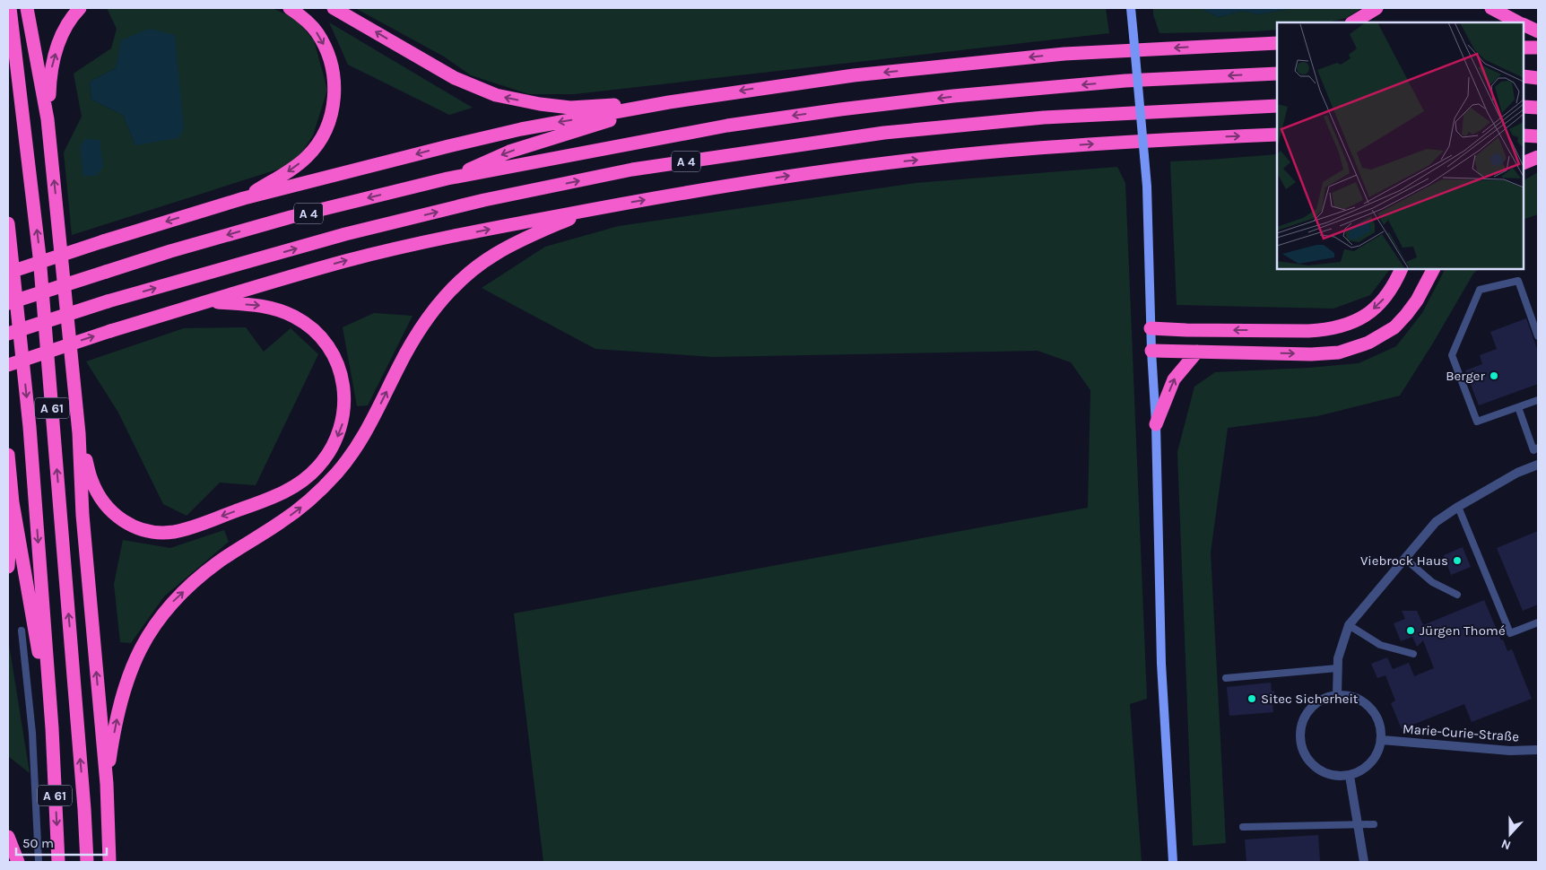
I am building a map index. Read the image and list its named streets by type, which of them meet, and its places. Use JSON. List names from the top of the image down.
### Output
{
  "streets": {
    "highway": ["A 4", "A 61"],
    "street": ["Marie-Curie-Straße"]
  },
  "places": [
    "Berger",
    "Viebrock Haus",
    "Jürgen Thomé",
    "Sitec Sicherheit"
  ],
  "scale_bar": "50 m",
  "north": "bottom"
}
